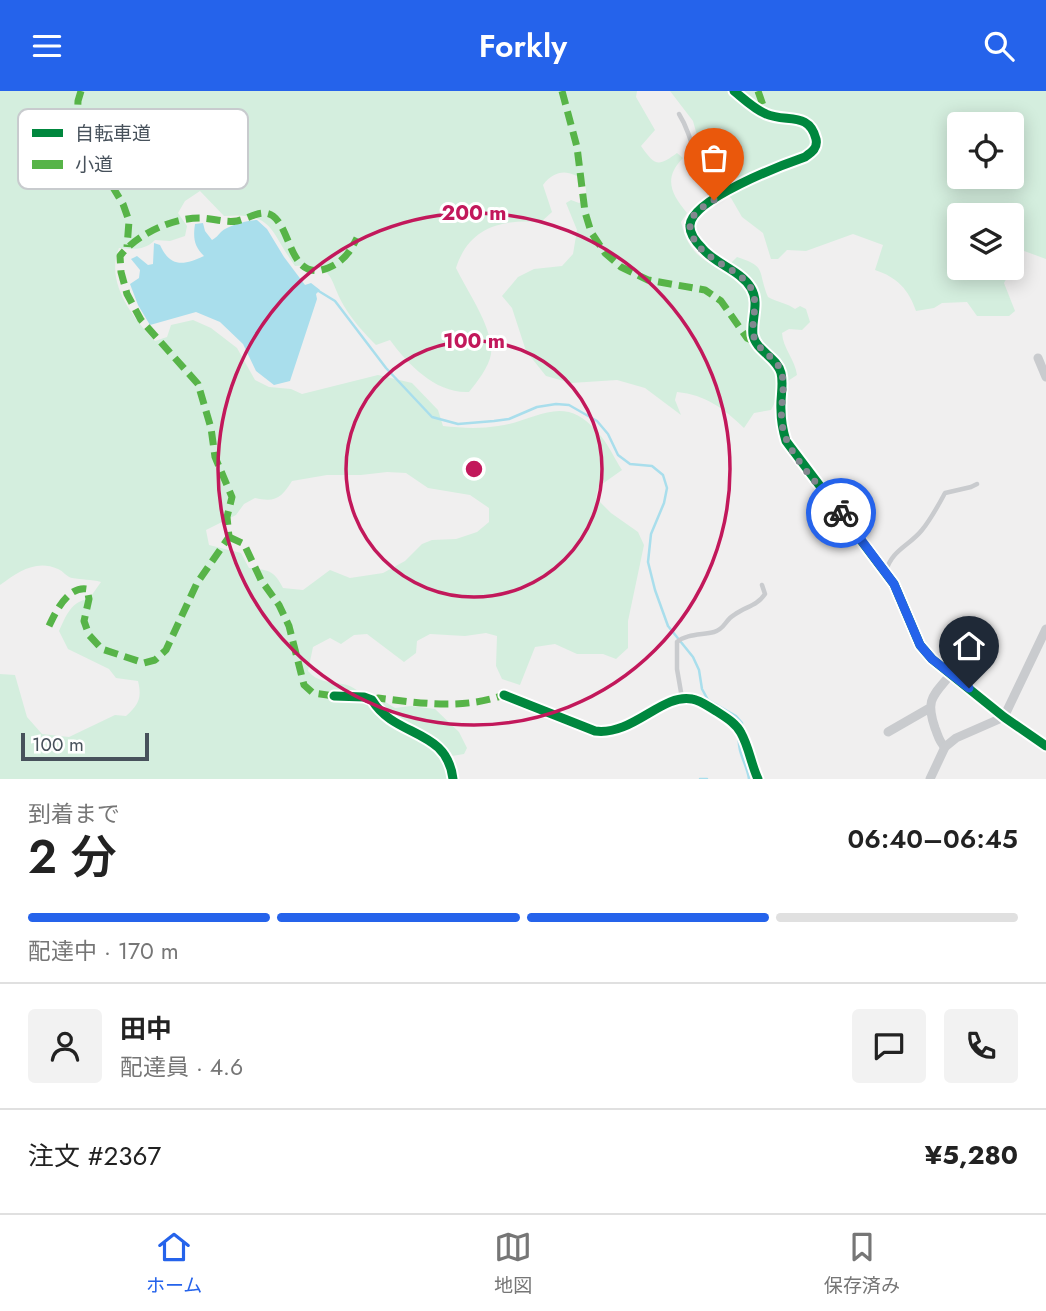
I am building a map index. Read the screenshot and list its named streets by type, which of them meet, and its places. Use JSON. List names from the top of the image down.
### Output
{
  "legend": ["自転車道", "小道"],
  "scale_bar": "100 m",
  "page": {
    "header": "Forkly",
    "scale": "100 m",
    "heading": ["2 分", "到着まで", "06:40–06:45"],
    "panel": [
      "田中",
      "配達員 · 4.6",
      "注文 #2367",
      "¥5,280"
    ],
    "bar": "配達中 · 170 m",
    "tabs": ["ホーム", "地図", "保存済み"]
  },
  "rings": ["200 m", "100 m"]
}
